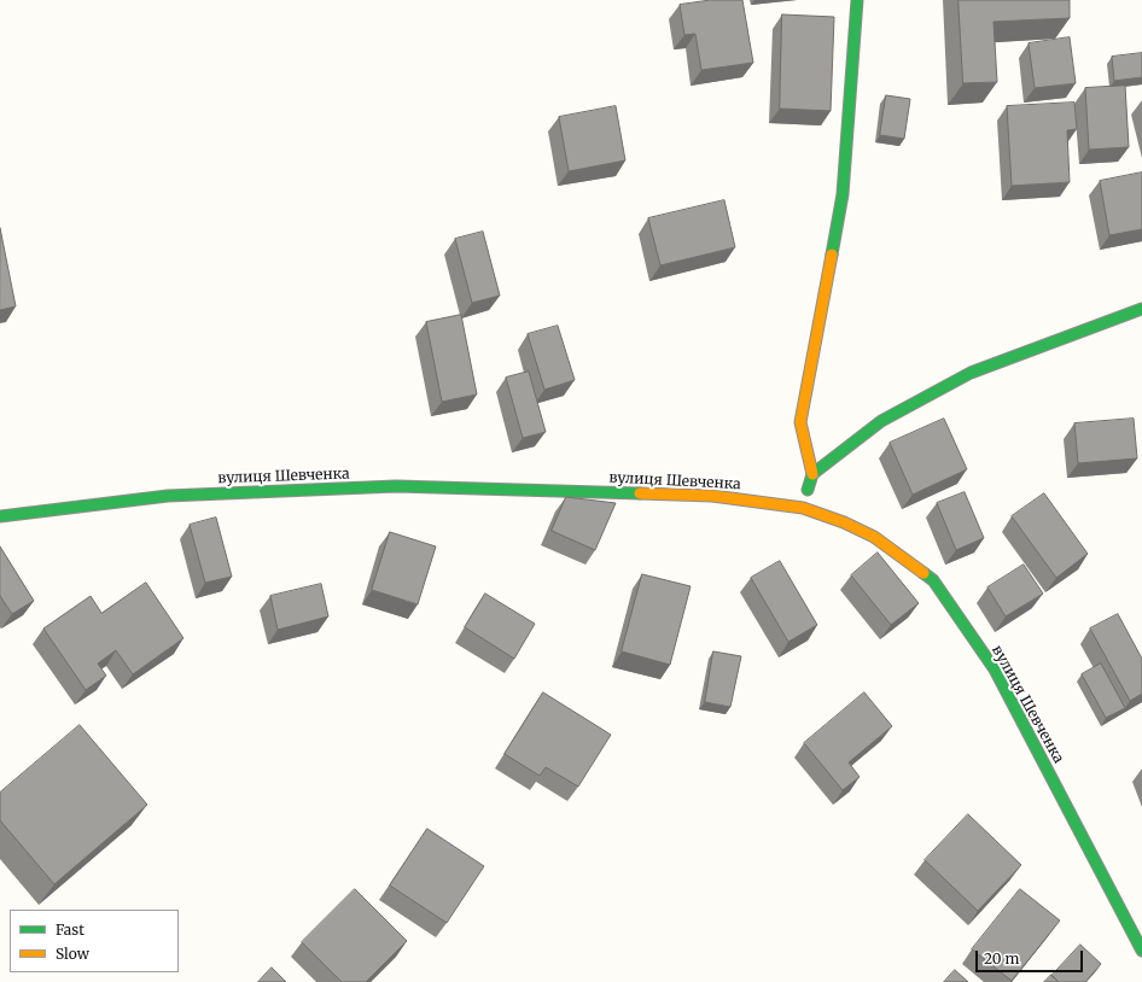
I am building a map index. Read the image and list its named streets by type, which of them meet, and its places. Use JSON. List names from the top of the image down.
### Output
{
  "streets": {
    "street": ["вулиця Шевченка"]
  },
  "legend": ["Fast", "Slow"],
  "scale_bar": "20 m"
}
